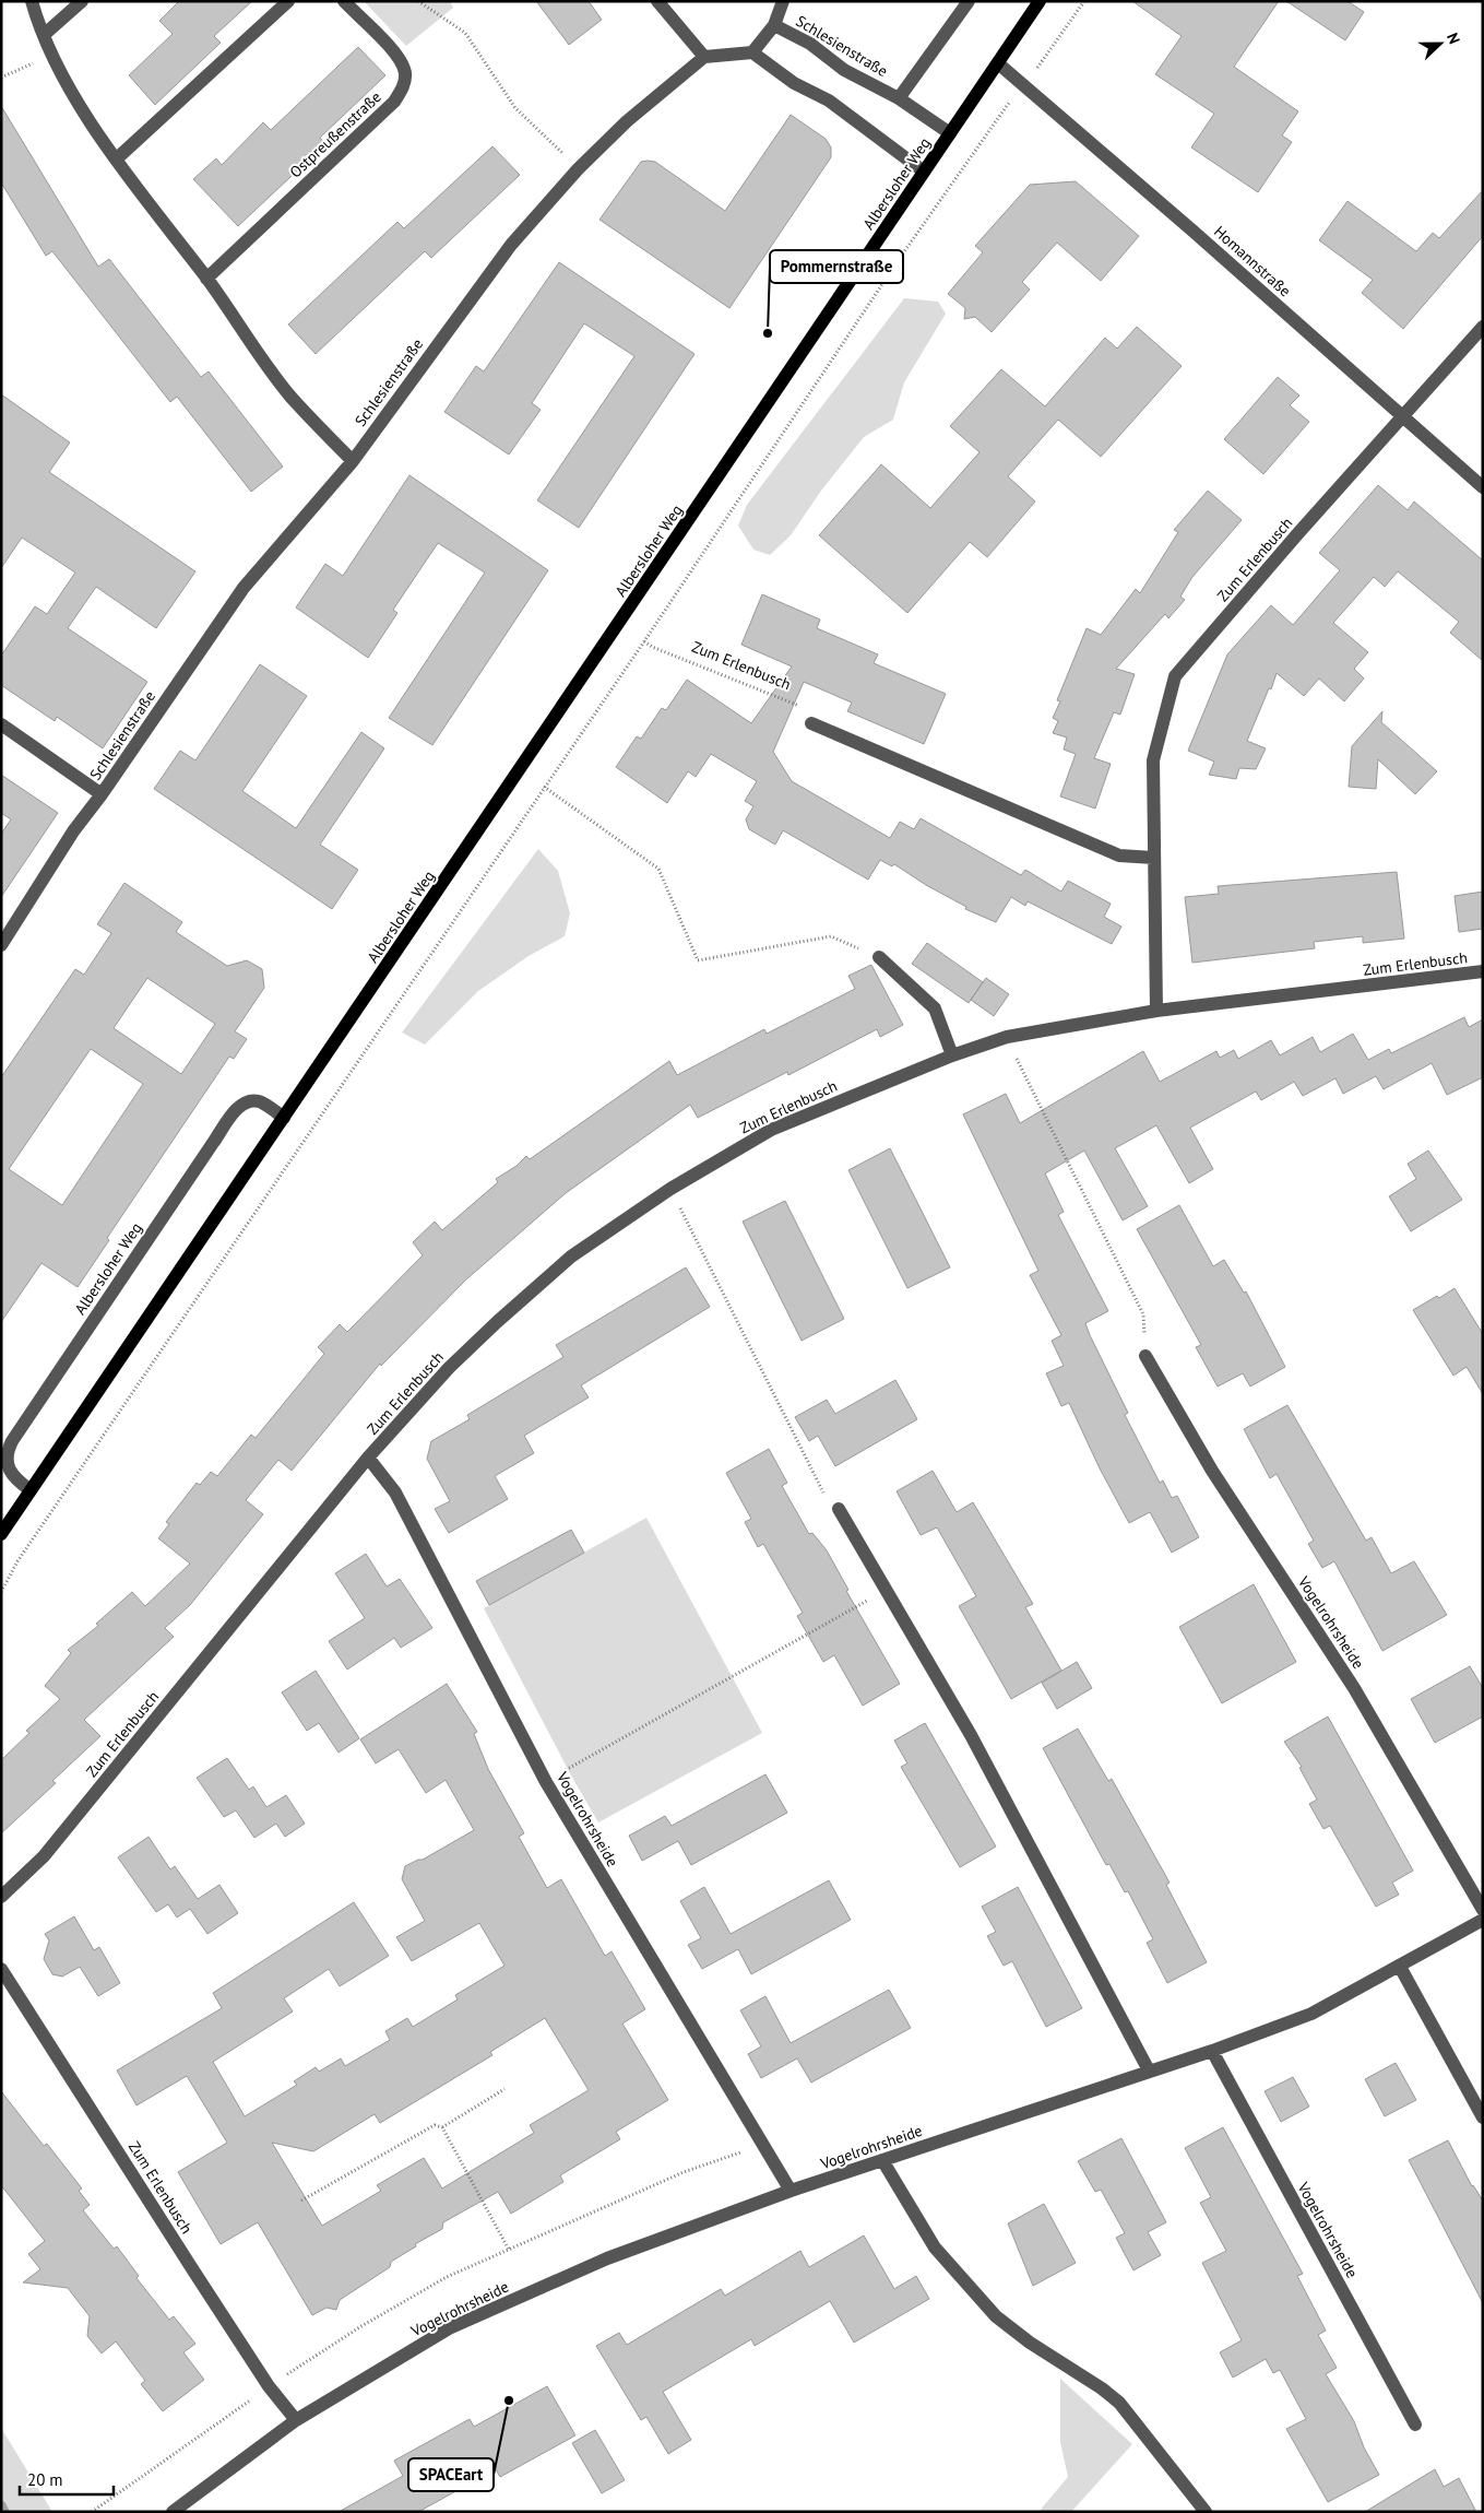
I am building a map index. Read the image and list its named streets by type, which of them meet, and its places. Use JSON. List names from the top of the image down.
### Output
{
  "streets": {
    "main road": ["Albersloher Weg"],
    "street": [
      "Schlesienstraße",
      "Ostpreußenstraße",
      "Homannstraße",
      "Zum Erlenbusch",
      "Vogelrohrsheide"
    ]
  },
  "crossings": [
    ["Schlesienstraße", "Albersloher Weg"],
    ["Albersloher Weg", "Homannstraße"],
    ["Homannstraße", "Zum Erlenbusch"],
    ["Zum Erlenbusch", "Vogelrohrsheide"]
  ],
  "places": ["Pommernstraße", "SPACEart"],
  "scale_bar": "20 m",
  "north": "right"
}
